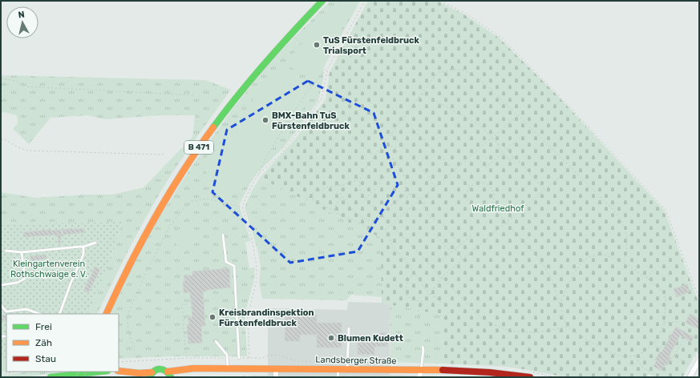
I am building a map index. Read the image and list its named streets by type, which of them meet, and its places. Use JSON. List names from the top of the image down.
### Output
{
  "streets": {
    "main road": ["B 471", "Landsberger Straße"]
  },
  "parks": ["Waldfriedhof", "Kleingartenverein Rothschwaige e. V."],
  "places": [
    "TuS Fürstenfeldbruck Trialsport",
    "BMX-Bahn TuS Fürstenfeldbruck",
    "Kreisbrandinspektion Fürstenfeldbruck",
    "Blumen Kudett"
  ],
  "legend": ["Frei", "Zäh", "Stau"],
  "north": "top"
}
